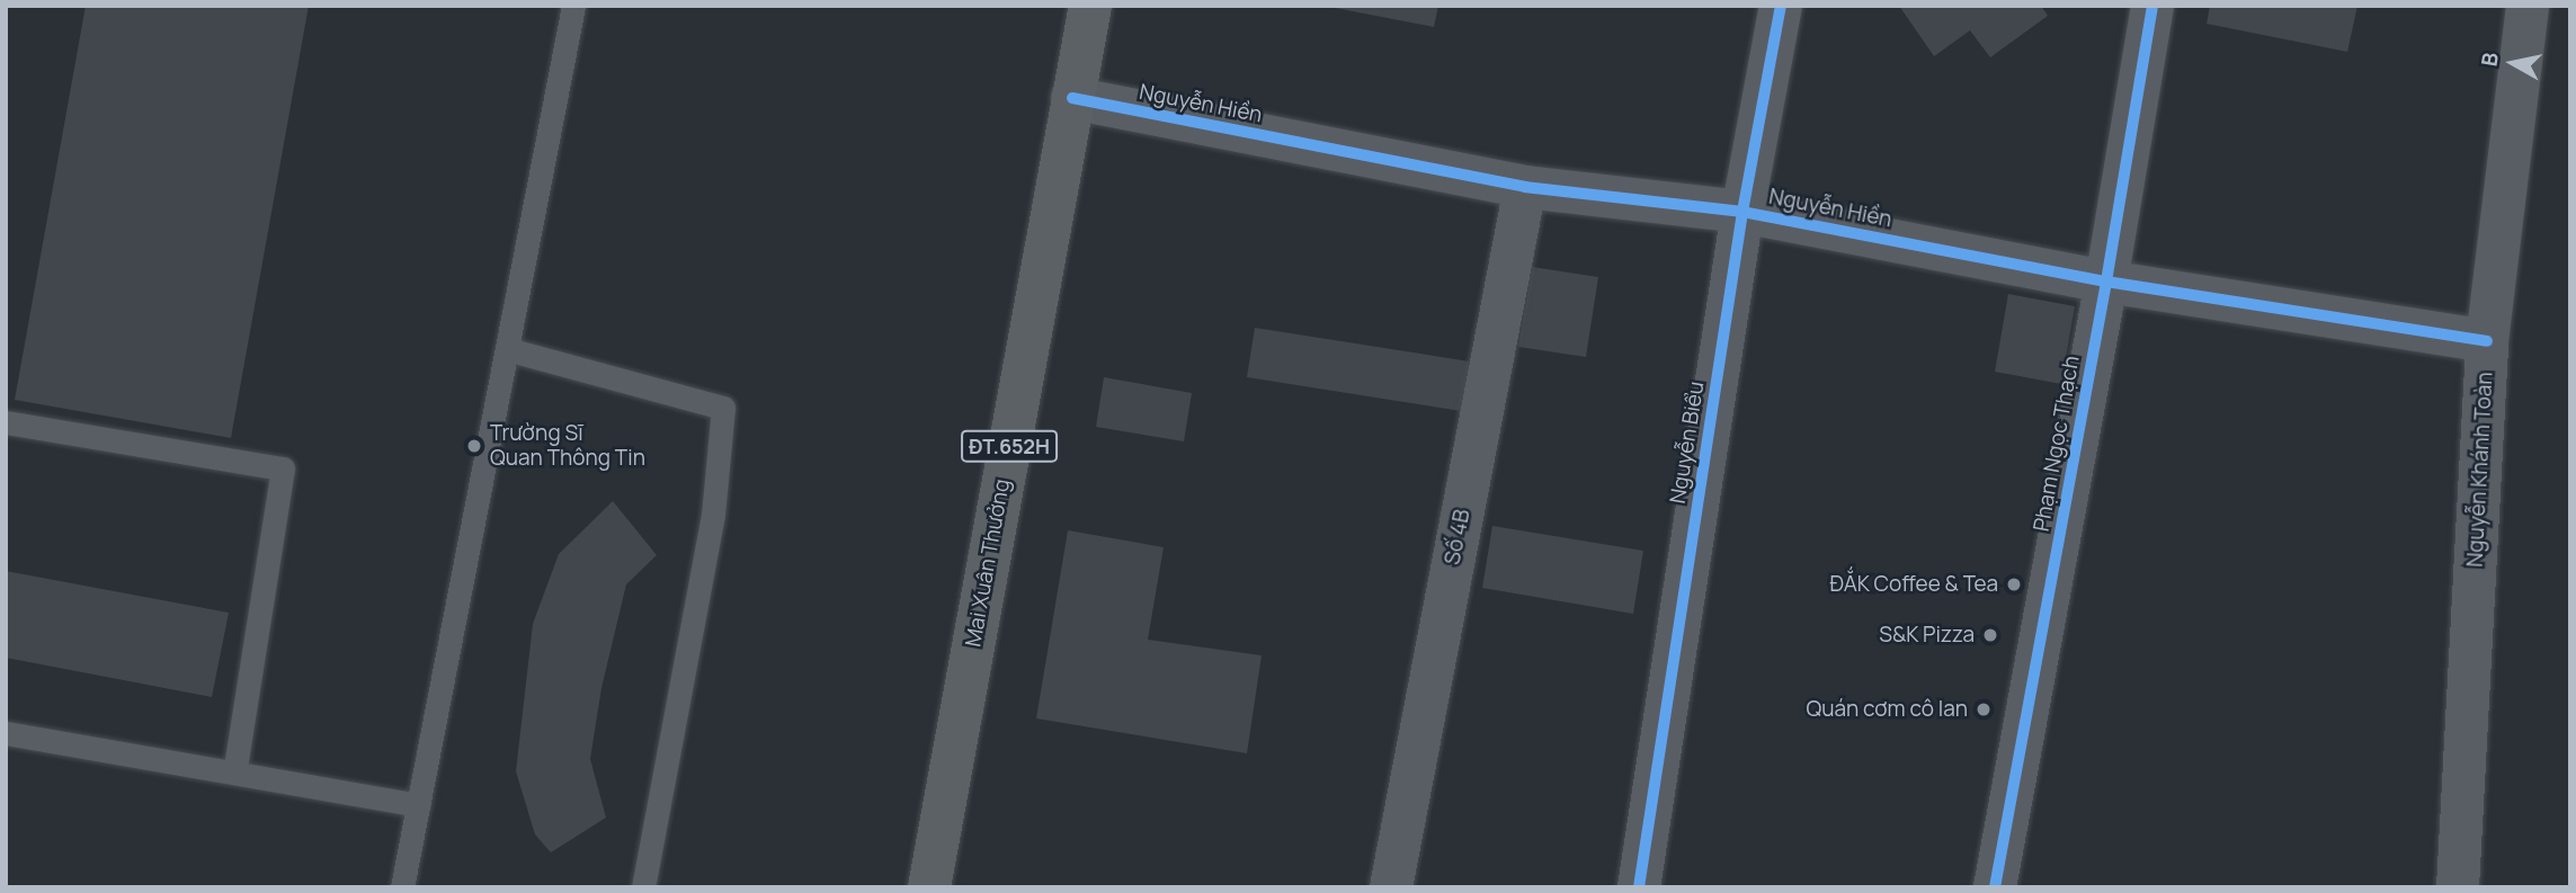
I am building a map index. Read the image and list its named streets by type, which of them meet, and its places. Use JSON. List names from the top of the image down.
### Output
{
  "streets": {
    "main road": ["ĐT.652H", "Mai Xuân Thưởng"],
    "street": [
      "Nguyễn Hiền",
      "Nguyễn Biểu",
      "Phạm Ngọc Thạch",
      "Nguyễn Khánh Toàn",
      "Số 4B"
    ]
  },
  "crossings": [
    ["Nguyễn Hiền", "Nguyễn Biểu"],
    ["Nguyễn Hiền", "Phạm Ngọc Thạch"],
    ["Nguyễn Hiền", "Nguyễn Khánh Toàn"],
    ["Nguyễn Hiền", "Số 4B"],
    ["Nguyễn Hiền", "Mai Xuân Thưởng"]
  ],
  "places": [
    "Trường Sĩ Quan Thông Tin",
    "ĐẮK Coffee & Tea",
    "S&K Pizza",
    "Quán cơm cô lan"
  ],
  "north": "left"
}
